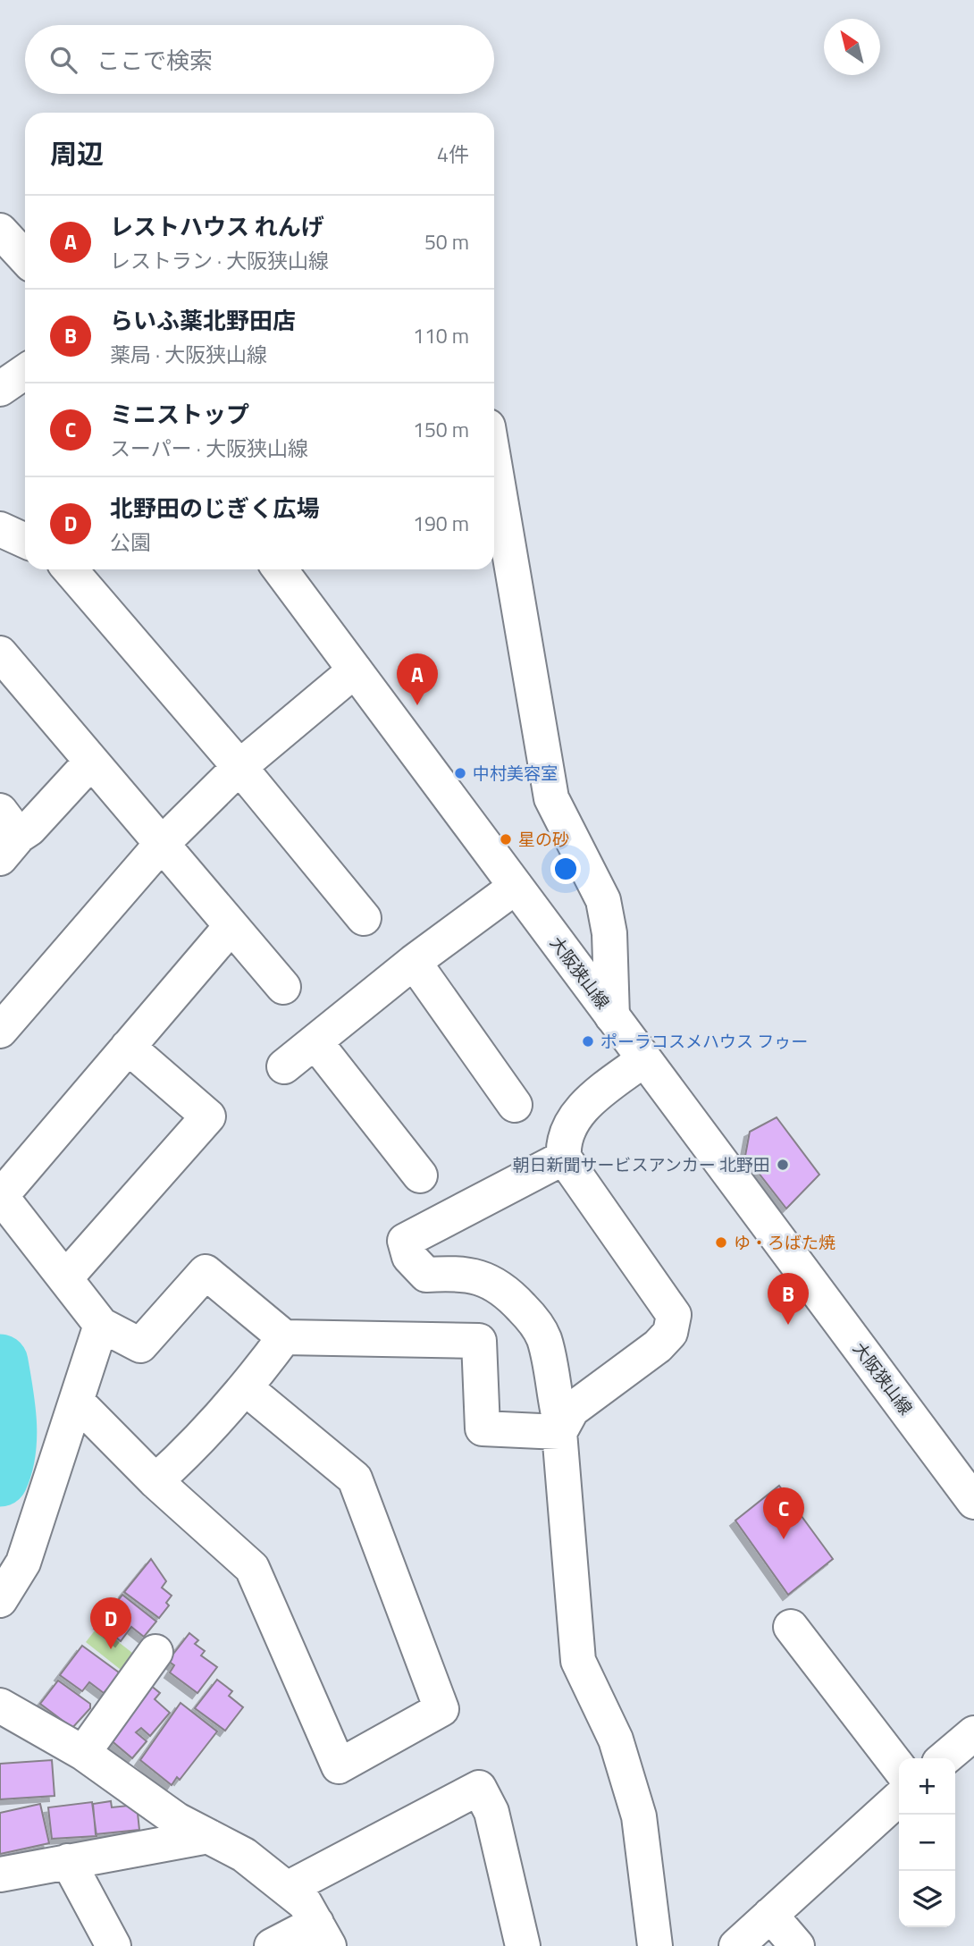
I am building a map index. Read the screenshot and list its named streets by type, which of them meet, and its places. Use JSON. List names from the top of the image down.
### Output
{
  "streets": {
    "street": ["大阪狭山線"]
  },
  "places": [
    "中村美容室",
    "星の砂",
    "ポーラコスメハウス フゥー",
    "朝日新聞サービスアンカー 北野田",
    "ゆ・ろばた焼"
  ],
  "north": "top left",
  "page": {
    "search": "ここで検索",
    "heading": ["周辺", "4件"],
    "list": [
      {
        "mark": "A",
        "name": "レストハウス れんげ",
        "note": "レストラン · 大阪狭山線",
        "value": "50 m"
      },
      {
        "mark": "B",
        "name": "らいふ薬北野田店",
        "note": "薬局 · 大阪狭山線",
        "value": "110 m"
      },
      {
        "mark": "C",
        "name": "ミニストップ",
        "note": "スーパー · 大阪狭山線",
        "value": "150 m"
      },
      {
        "mark": "D",
        "name": "北野田のじぎく広場",
        "note": "公園",
        "value": "190 m"
      }
    ],
    "pins": [
      "A",
      "B",
      "C",
      "D"
    ],
    "map_buttons": ["+", "−"]
  }
}
